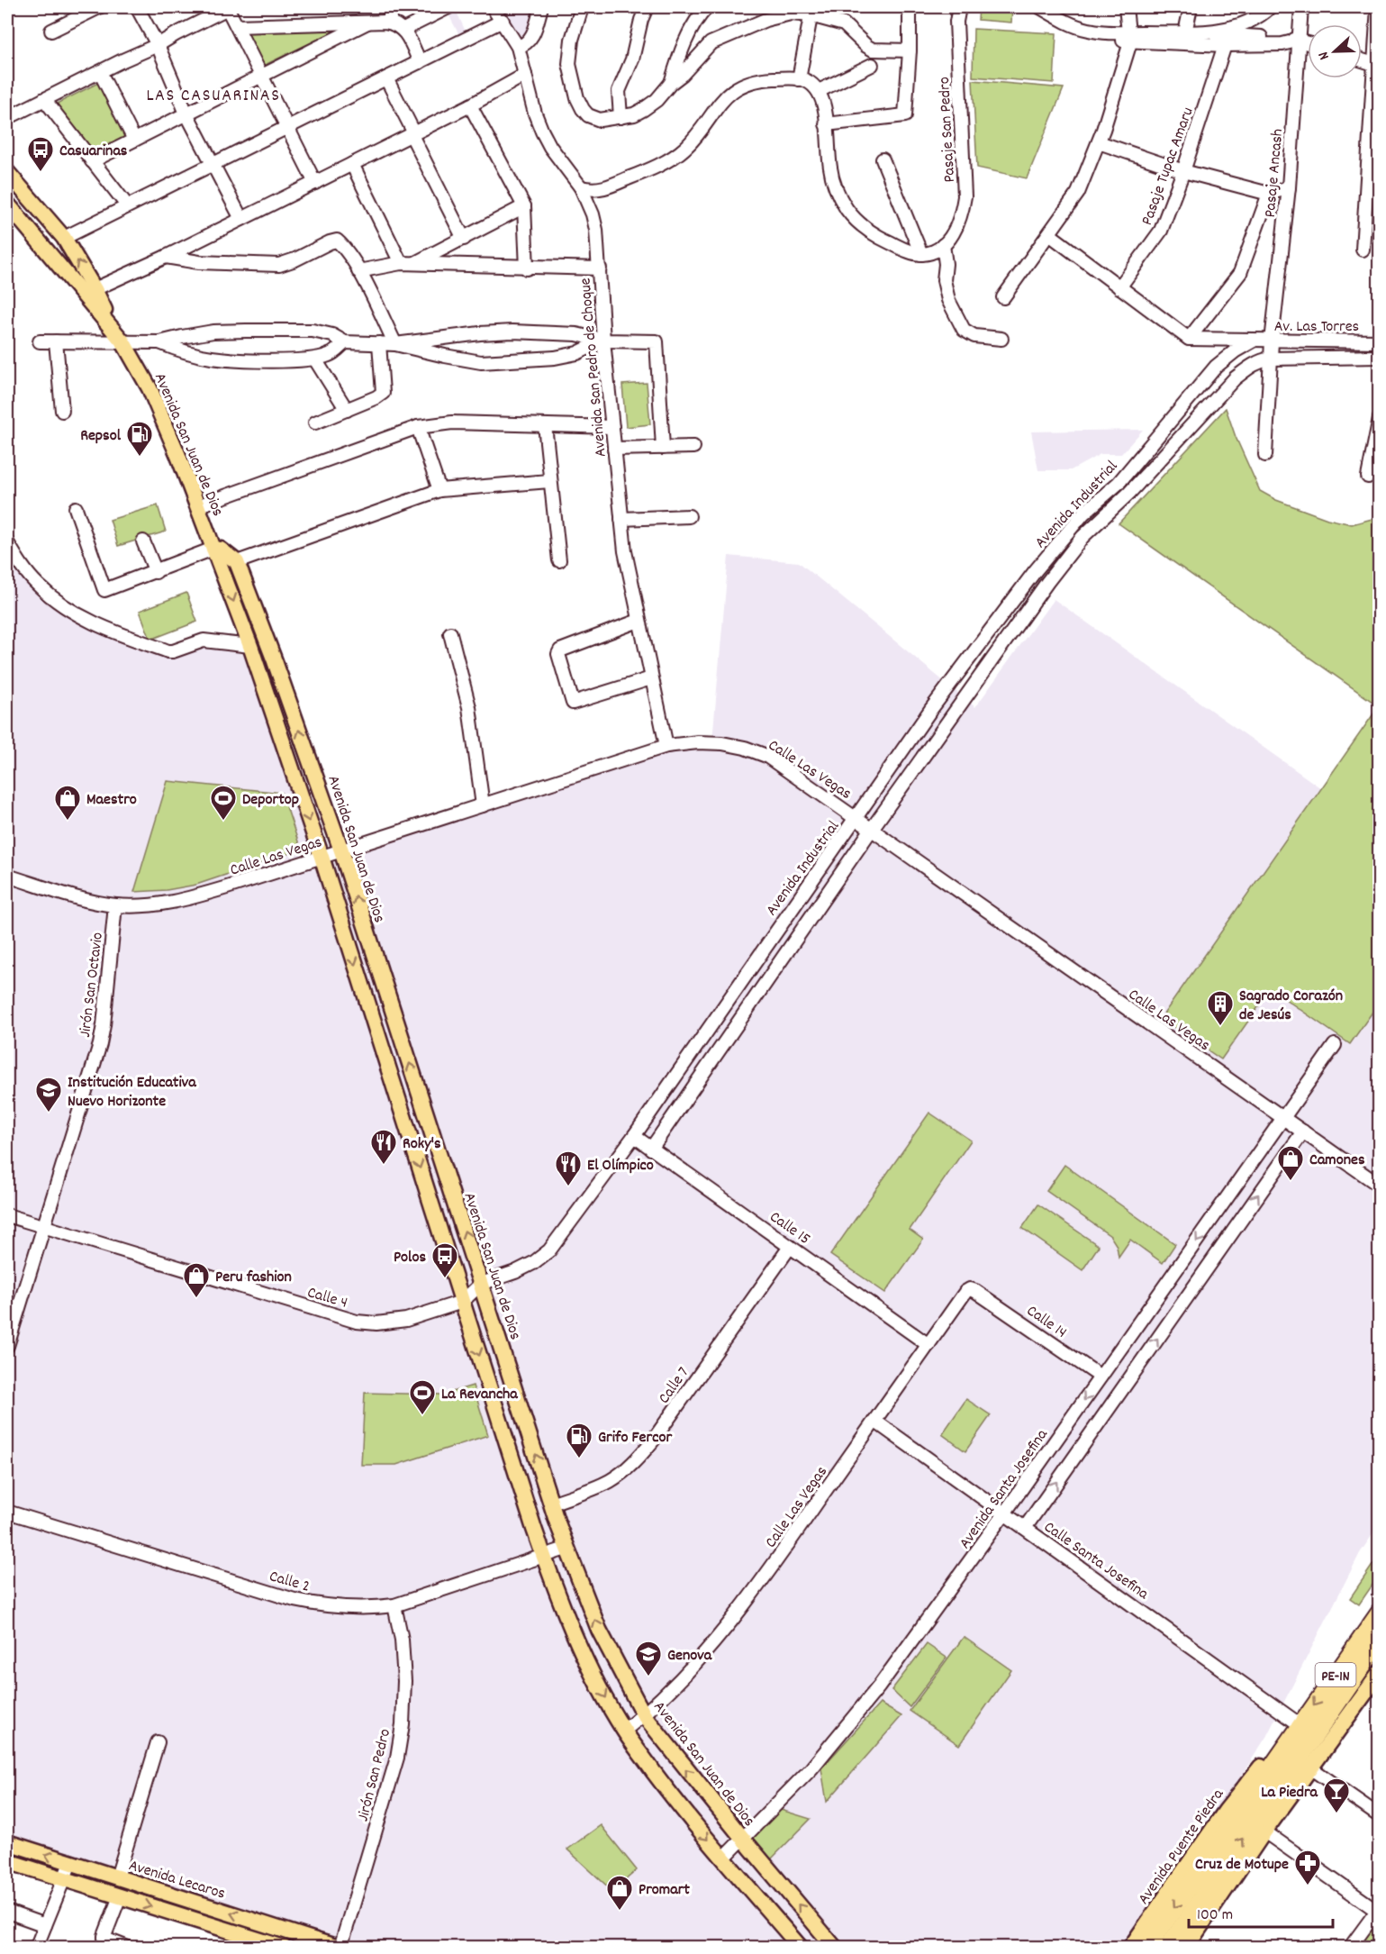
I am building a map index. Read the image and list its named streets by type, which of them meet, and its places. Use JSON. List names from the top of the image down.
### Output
{
  "streets": {
    "highway": ["PE-1N"],
    "main road": ["Avenida San Juan de Dios", "Avenida Puente Piedra", "Avenida Lecaros"],
    "street": [
      "Pasaje San Pedro",
      "Pasaje Tupac Amaru",
      "Pasaje Ancash",
      "Av. Las Torres",
      "Avenida San Pedro de Choque",
      "Avenida Industrial",
      "Calle Las Vegas",
      "Jirón San Octavio",
      "Calle 15",
      "Calle 4",
      "Calle 14",
      "Calle 7",
      "Avenida Santa Josefina",
      "Calle Santa Josefina",
      "Calle 2",
      "Jirón San Pedro"
    ]
  },
  "crossings": [
    ["Pasaje Ancash", "Av. Las Torres"],
    ["Av. Las Torres", "Avenida Industrial"],
    ["Avenida San Pedro de Choque", "Calle Las Vegas"],
    ["Avenida San Juan de Dios", "Avenida Industrial"],
    ["Avenida San Juan de Dios", "Calle Las Vegas"],
    ["Avenida San Juan de Dios", "Calle 4"],
    ["Avenida San Juan de Dios", "Calle 7"],
    ["Avenida San Juan de Dios", "Avenida Santa Josefina"],
    ["Avenida San Juan de Dios", "Calle 2"],
    ["Avenida Industrial", "Calle Las Vegas"],
    ["Avenida Industrial", "Calle 15"],
    ["Avenida Industrial", "Calle 4"],
    ["Calle Las Vegas", "Jirón San Octavio"],
    ["Calle Las Vegas", "Calle 15"],
    ["Calle Las Vegas", "Calle 14"],
    ["Calle Las Vegas", "Avenida Santa Josefina"],
    ["Calle Las Vegas", "Calle Santa Josefina"],
    ["Jirón San Octavio", "Calle 4"],
    ["Calle 15", "Calle 7"],
    ["Calle 14", "Avenida Santa Josefina"],
    ["Avenida Santa Josefina", "Calle Santa Josefina"],
    ["Calle Santa Josefina", "PE-1N"],
    ["Calle 2", "Jirón San Pedro"],
    ["Jirón San Pedro", "Avenida Lecaros"]
  ],
  "districts": ["LAS CASUARINAS"],
  "places": {
    "bus stop": ["Casuarinas", "Polos"],
    "fuel station": ["Repsol", "Grifo Fercor"],
    "shop": [
      "Maestro",
      "Camones",
      "Peru fashion",
      "Promart"
    ],
    "sports": ["Deportop", "La Revancha"],
    "building": ["Sagrado Corazón de Jesús"],
    "school or university": ["Institución Educativa Nuevo Horizonte", "Genova"],
    "restaurant": ["Roky's", "El Olímpico"],
    "bar": ["La Piedra"],
    "pharmacy": ["Cruz de Motupe"]
  },
  "scale_bar": "100 m",
  "north": "left"
}
